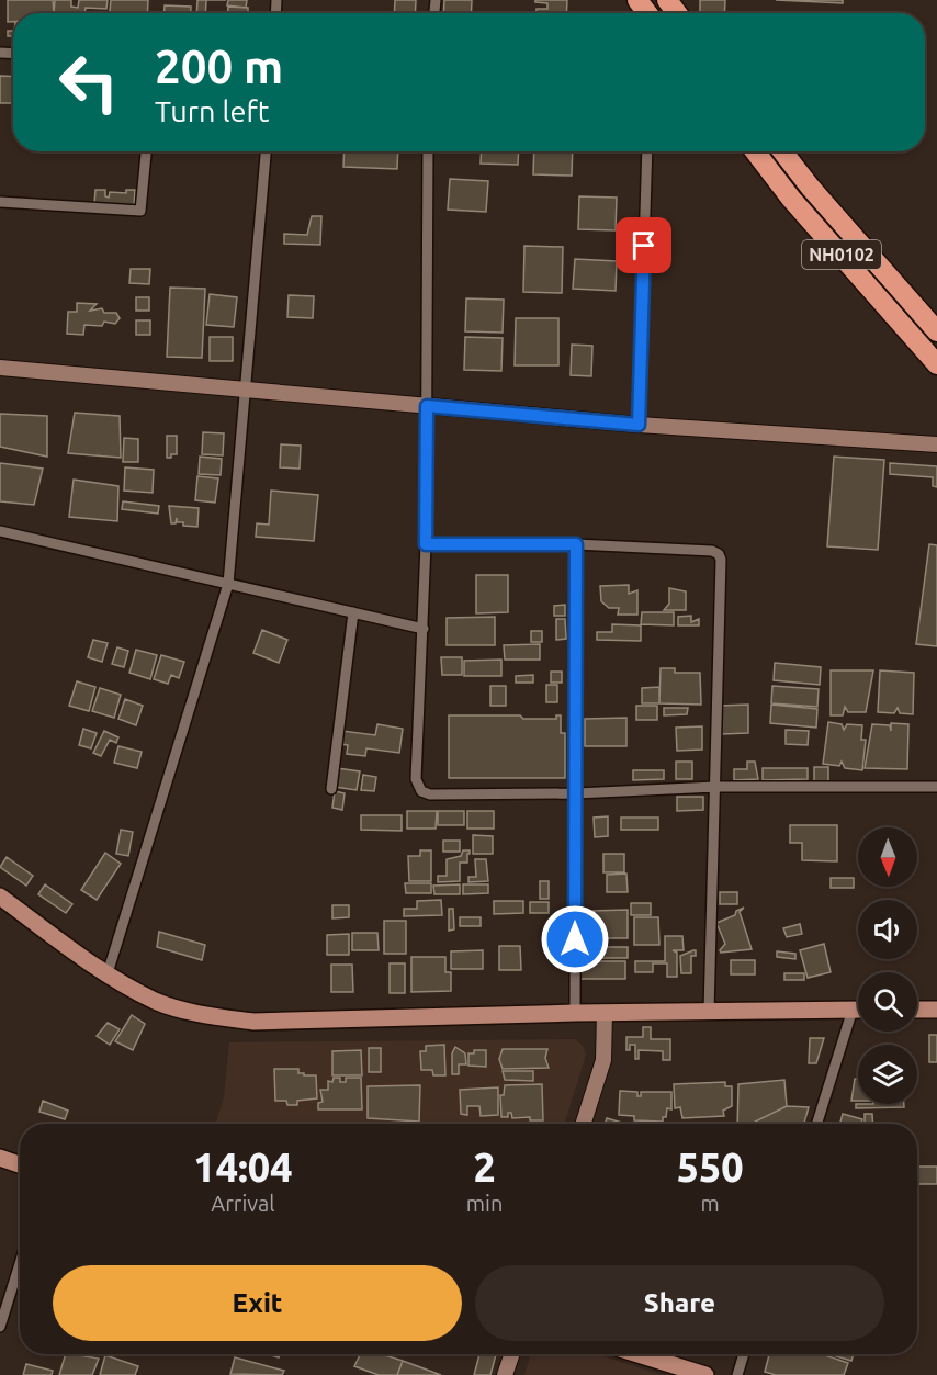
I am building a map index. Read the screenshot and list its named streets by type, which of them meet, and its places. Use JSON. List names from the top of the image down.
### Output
{
  "streets": {
    "highway": ["NH0102"]
  },
  "north": "bottom",
  "page": {
    "turn": ["200 m", "Turn left"],
    "eta": [
      "14:04",
      "Arrival",
      "2",
      "min",
      "550",
      "m"
    ],
    "buttons": ["Exit", "Share"]
  }
}
